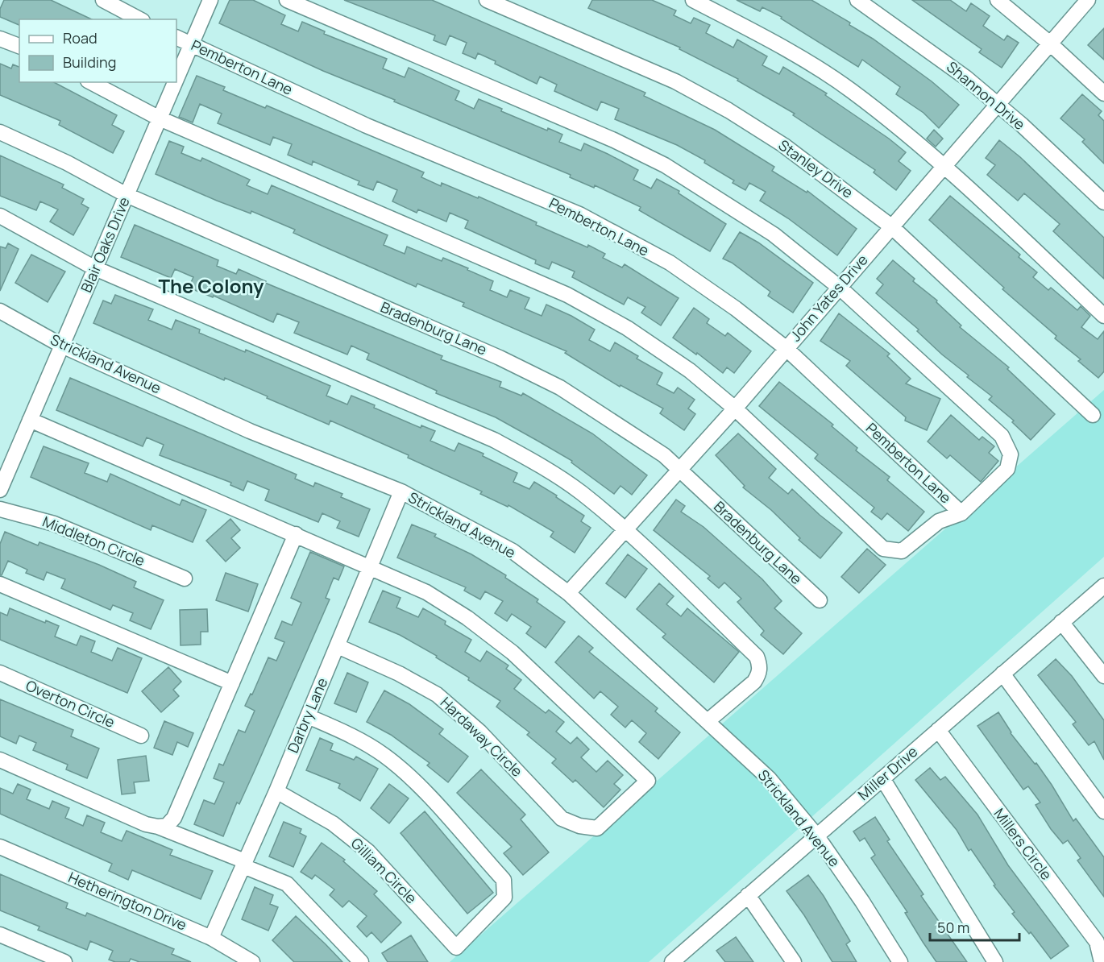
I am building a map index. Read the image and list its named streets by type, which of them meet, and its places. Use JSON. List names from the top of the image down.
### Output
{
  "streets": {
    "street": [
      "Pemberton Lane",
      "Shannon Drive",
      "Stanley Drive",
      "Blair Oaks Drive",
      "John Yates Drive",
      "Bradenburg Lane",
      "Strickland Avenue",
      "Middleton Circle",
      "Overton Circle",
      "Darbry Lane",
      "Hardaway Circle",
      "Miller Drive",
      "Millers Circle",
      "Gilliam Circle",
      "Hetherington Drive"
    ]
  },
  "crossings": [
    ["Pemberton Lane", "Blair Oaks Drive"],
    ["Pemberton Lane", "John Yates Drive"],
    ["Shannon Drive", "John Yates Drive"],
    ["Stanley Drive", "John Yates Drive"],
    ["Blair Oaks Drive", "Bradenburg Lane"],
    ["Blair Oaks Drive", "Strickland Avenue"],
    ["John Yates Drive", "Bradenburg Lane"],
    ["John Yates Drive", "Strickland Avenue"],
    ["Strickland Avenue", "Darbry Lane"],
    ["Strickland Avenue", "Miller Drive"],
    ["Darbry Lane", "Hardaway Circle"],
    ["Darbry Lane", "Gilliam Circle"],
    ["Darbry Lane", "Hetherington Drive"],
    ["Miller Drive", "Millers Circle"]
  ],
  "districts": ["The Colony"],
  "legend": ["Road", "Building"],
  "scale_bar": "50 m"
}
